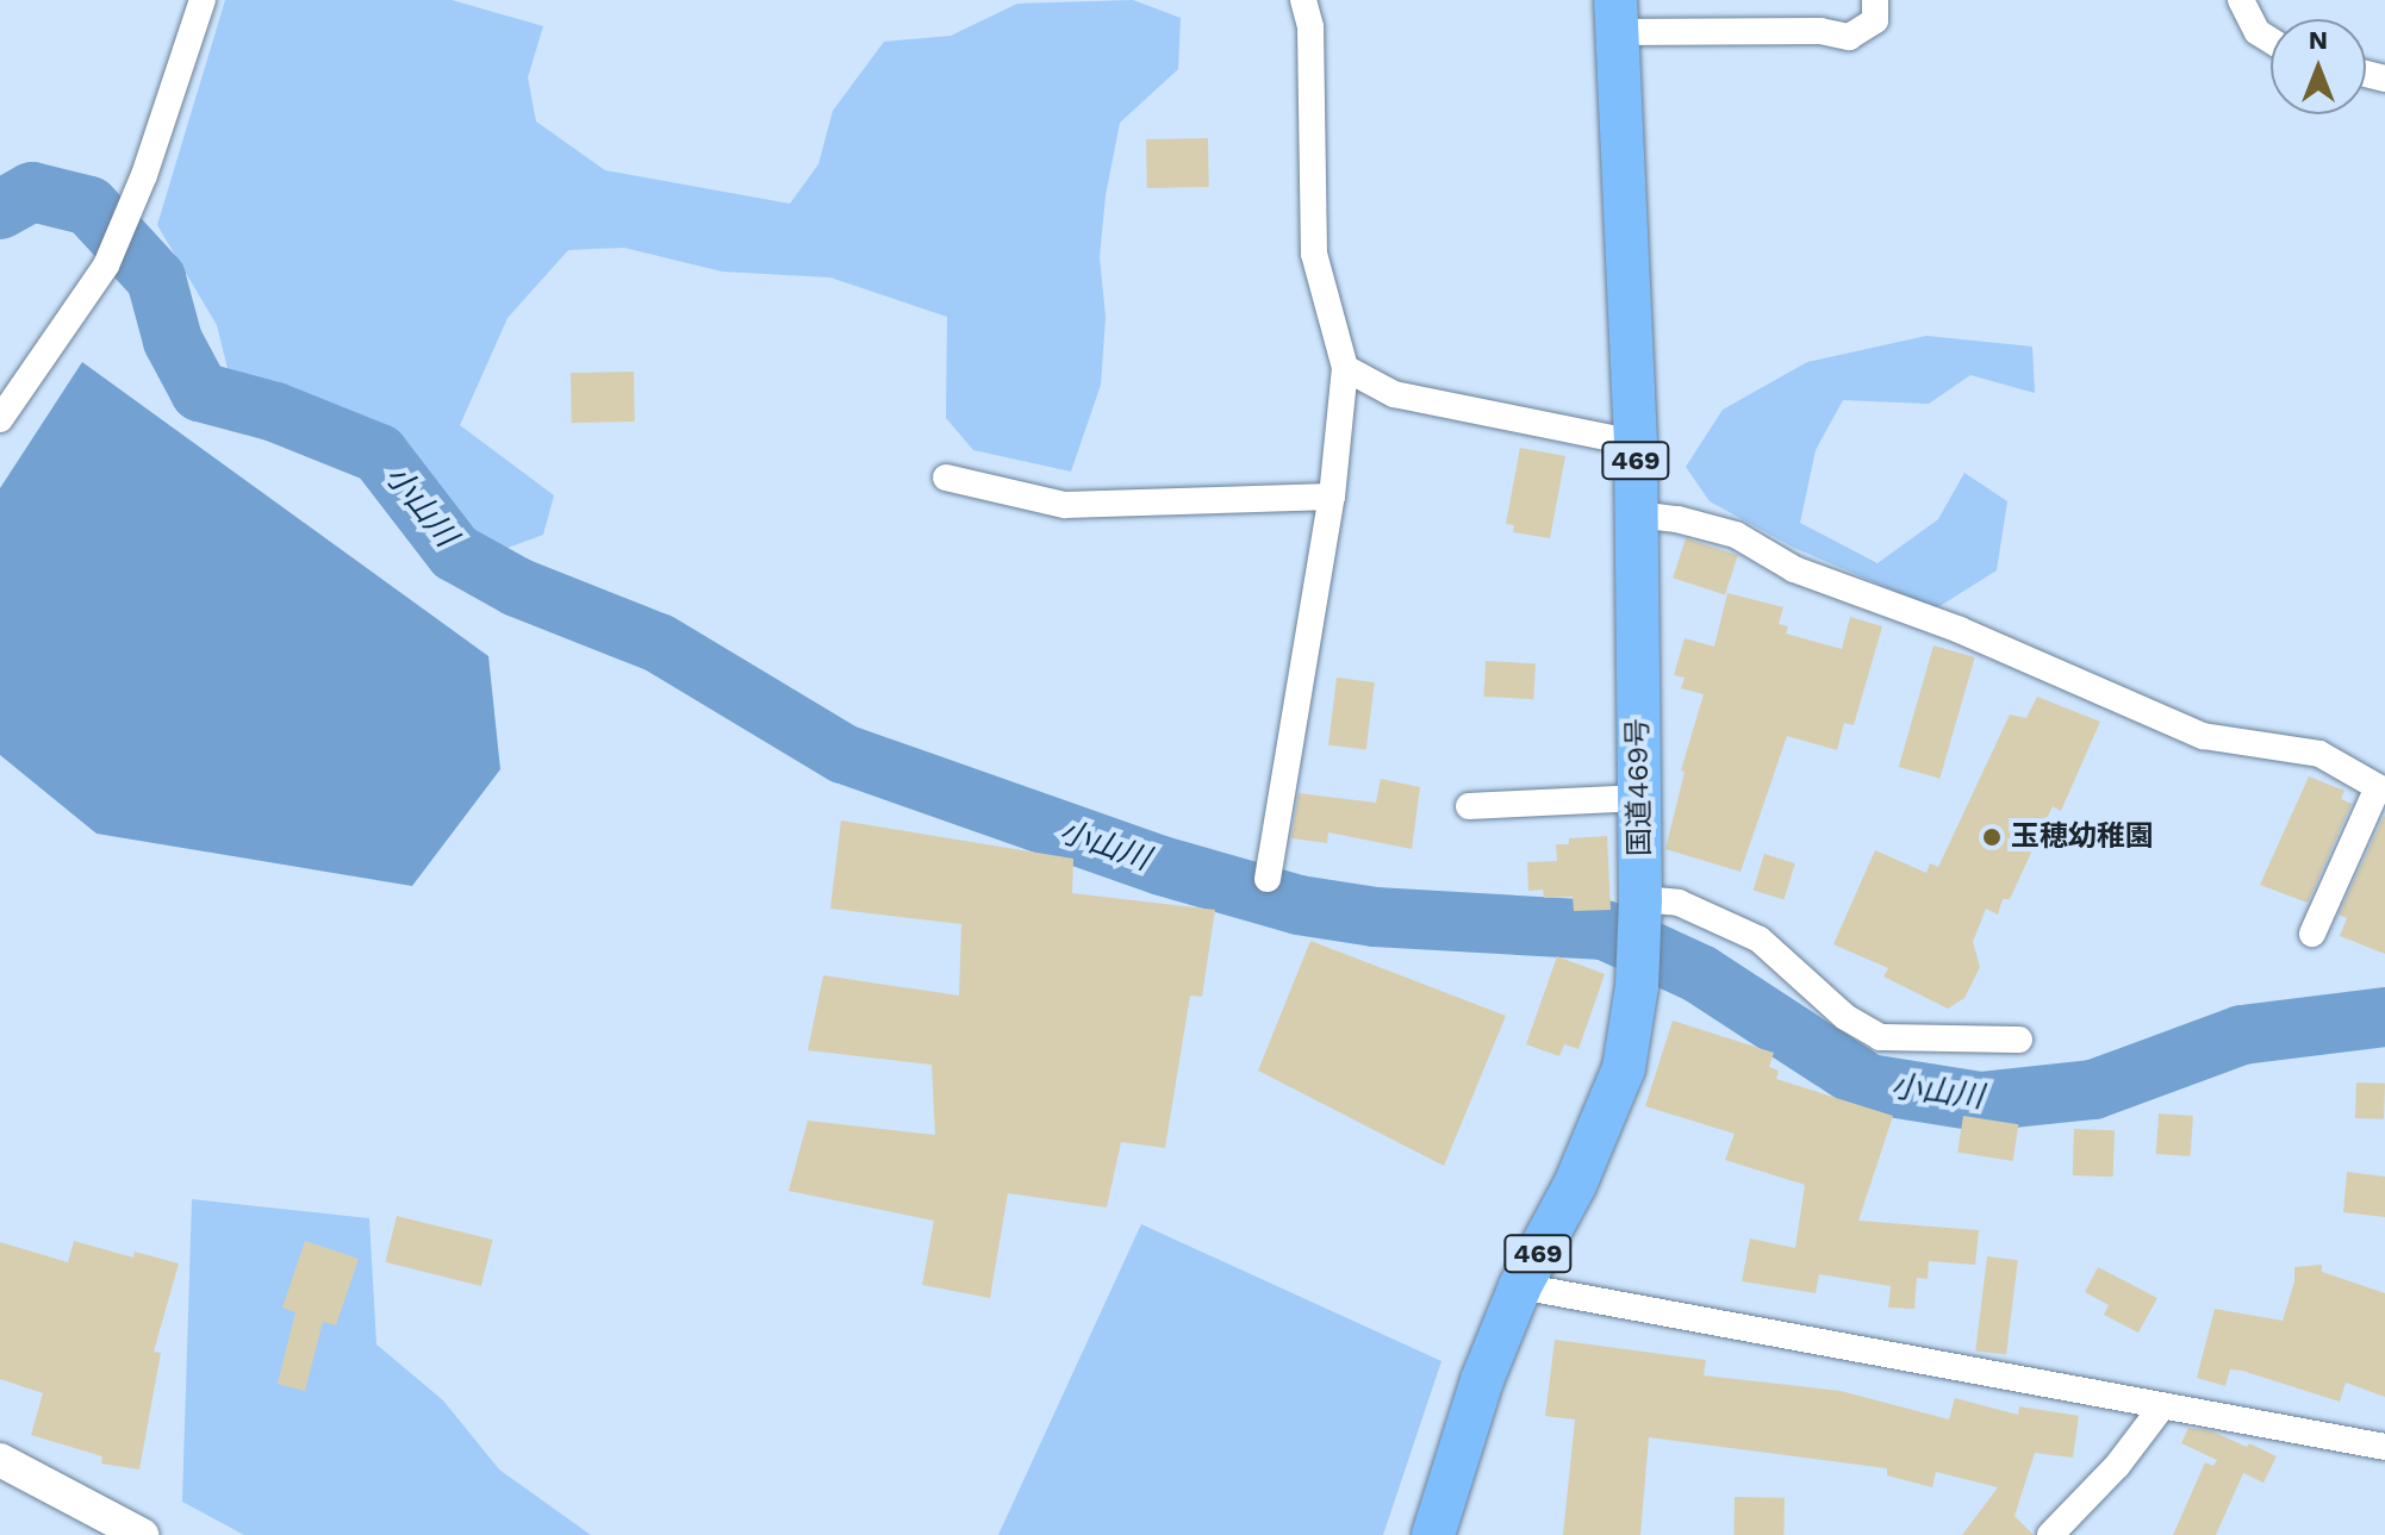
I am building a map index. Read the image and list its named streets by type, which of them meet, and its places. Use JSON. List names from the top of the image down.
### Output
{
  "streets": {
    "highway": ["469", "国道469号"]
  },
  "water": ["小山川"],
  "places": ["玉穂幼稚園"],
  "north": "top"
}
